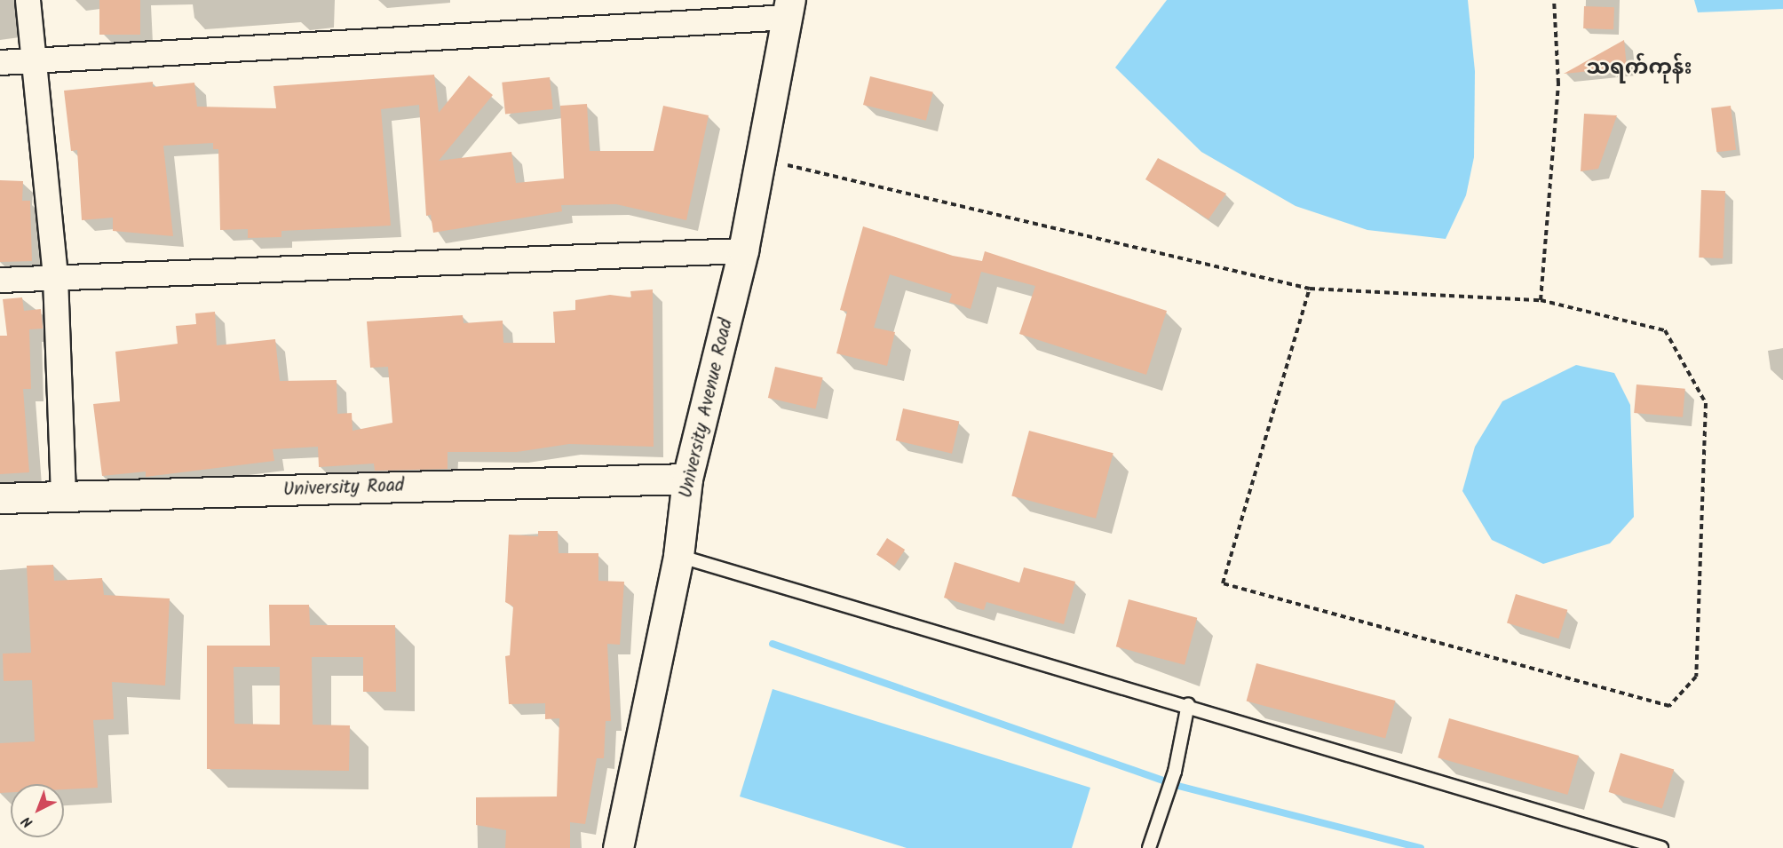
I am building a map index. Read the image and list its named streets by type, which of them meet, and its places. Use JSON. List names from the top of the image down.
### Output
{
  "streets": {
    "main road": ["University Avenue Road", "University Road"]
  },
  "crossings": [
    ["University Avenue Road", "University Road"]
  ],
  "districts": ["သရက်ကုန်း"],
  "north": "bottom left"
}
